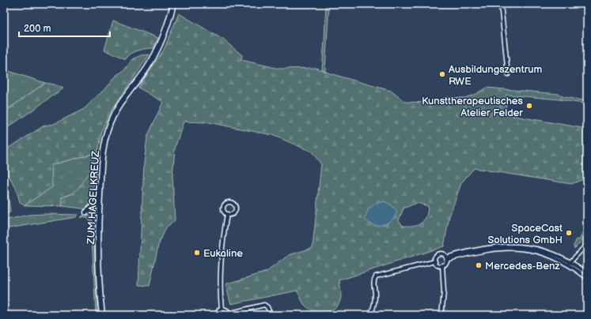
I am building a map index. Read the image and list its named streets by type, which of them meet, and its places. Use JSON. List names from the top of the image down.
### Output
{
  "streets": {
    "main road": ["ZUM HAGELKREUZ"]
  },
  "places": [
    "Ausbildungszentrum RWE",
    "Kunsttherapeutisches Atelier Felder",
    "SpaceCast Solutions GmbH",
    "Eukaline",
    "Mercedes-Benz"
  ],
  "scale_bar": "200 m"
}
